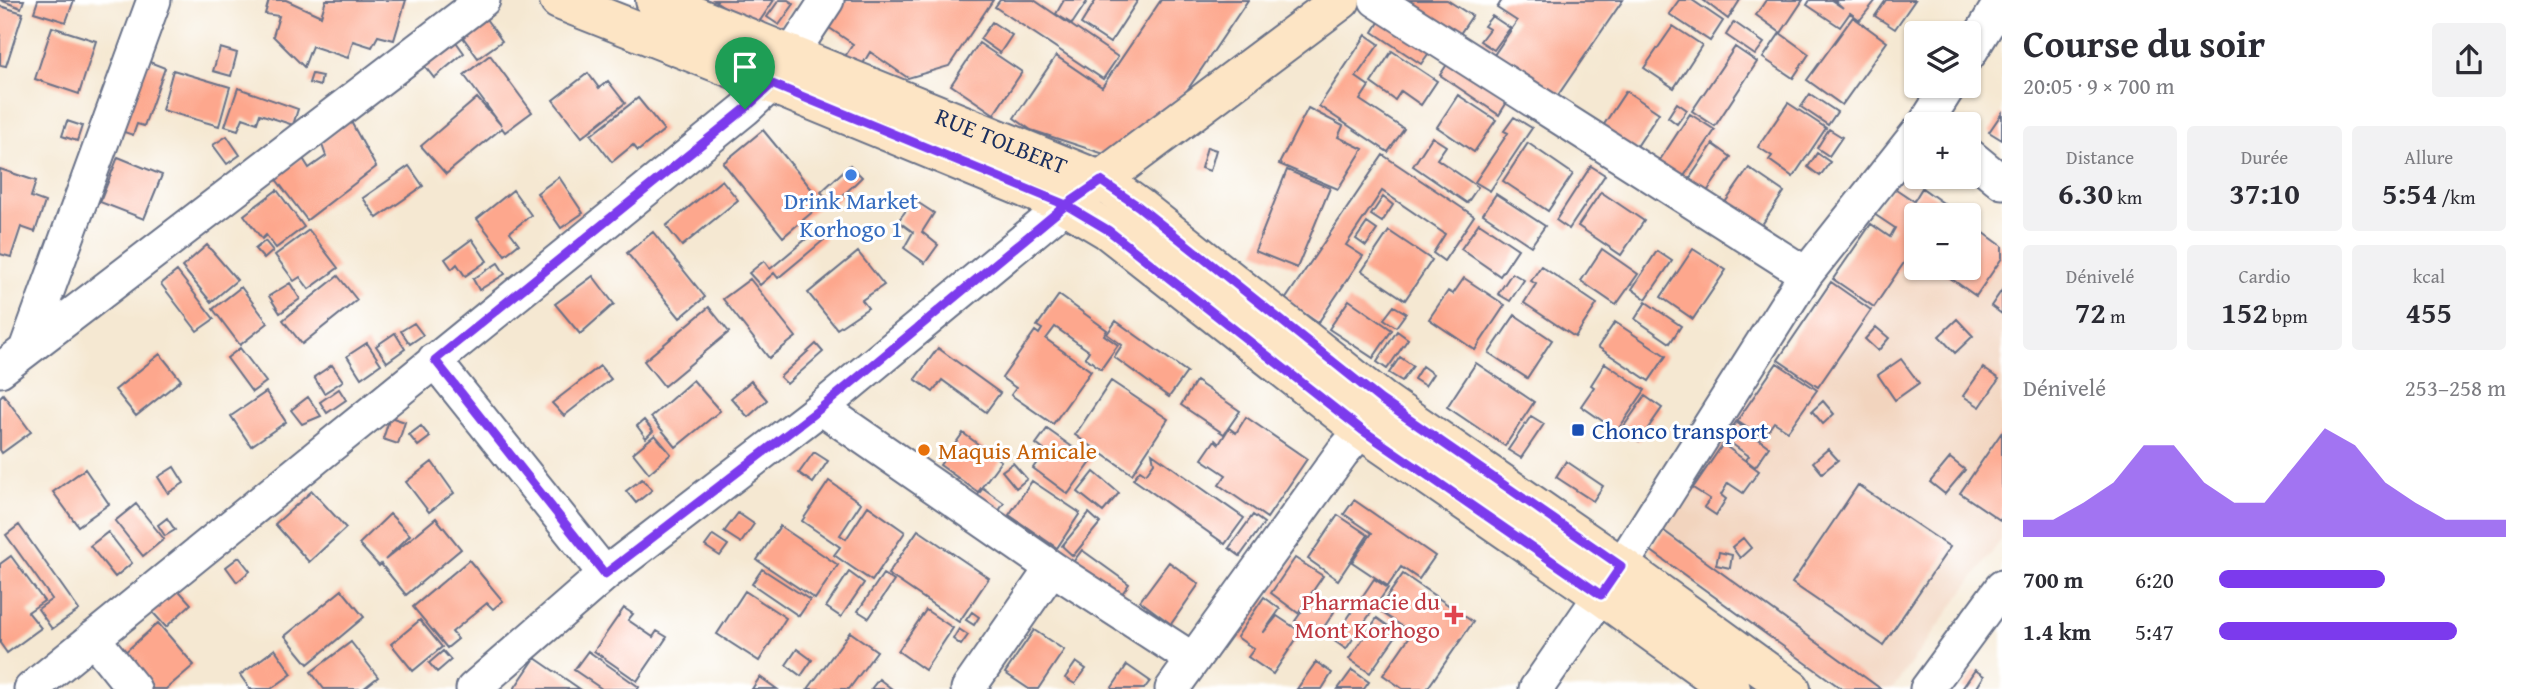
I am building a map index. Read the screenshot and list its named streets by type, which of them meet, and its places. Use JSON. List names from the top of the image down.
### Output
{
  "streets": {
    "street": ["RUE TOLBERT"]
  },
  "places": {
    "other": ["Drink Market Korhogo 1", "Maquis Amicale"],
    "transit": ["Chonco transport"],
    "health": ["Pharmacie du Mont Korhogo"]
  },
  "page": {
    "heading": ["Course du soir", "20:05 · 9 × 700 m"],
    "map_buttons": ["+", "−"],
    "stats": [
      ["Distance", "6.30 km"],
      ["Durée", "37:10"],
      ["Allure", "5:54 /km"],
      ["Dénivelé", "72 m"],
      ["Cardio", "152 bpm"],
      ["kcal", "455"]
    ],
    "chart": ["Dénivelé", "253–258 m"],
    "list": [
      {
        "name": "700 m",
        "note": "6:20"
      },
      {
        "name": "1.4 km",
        "note": "5:47"
      }
    ]
  }
}
